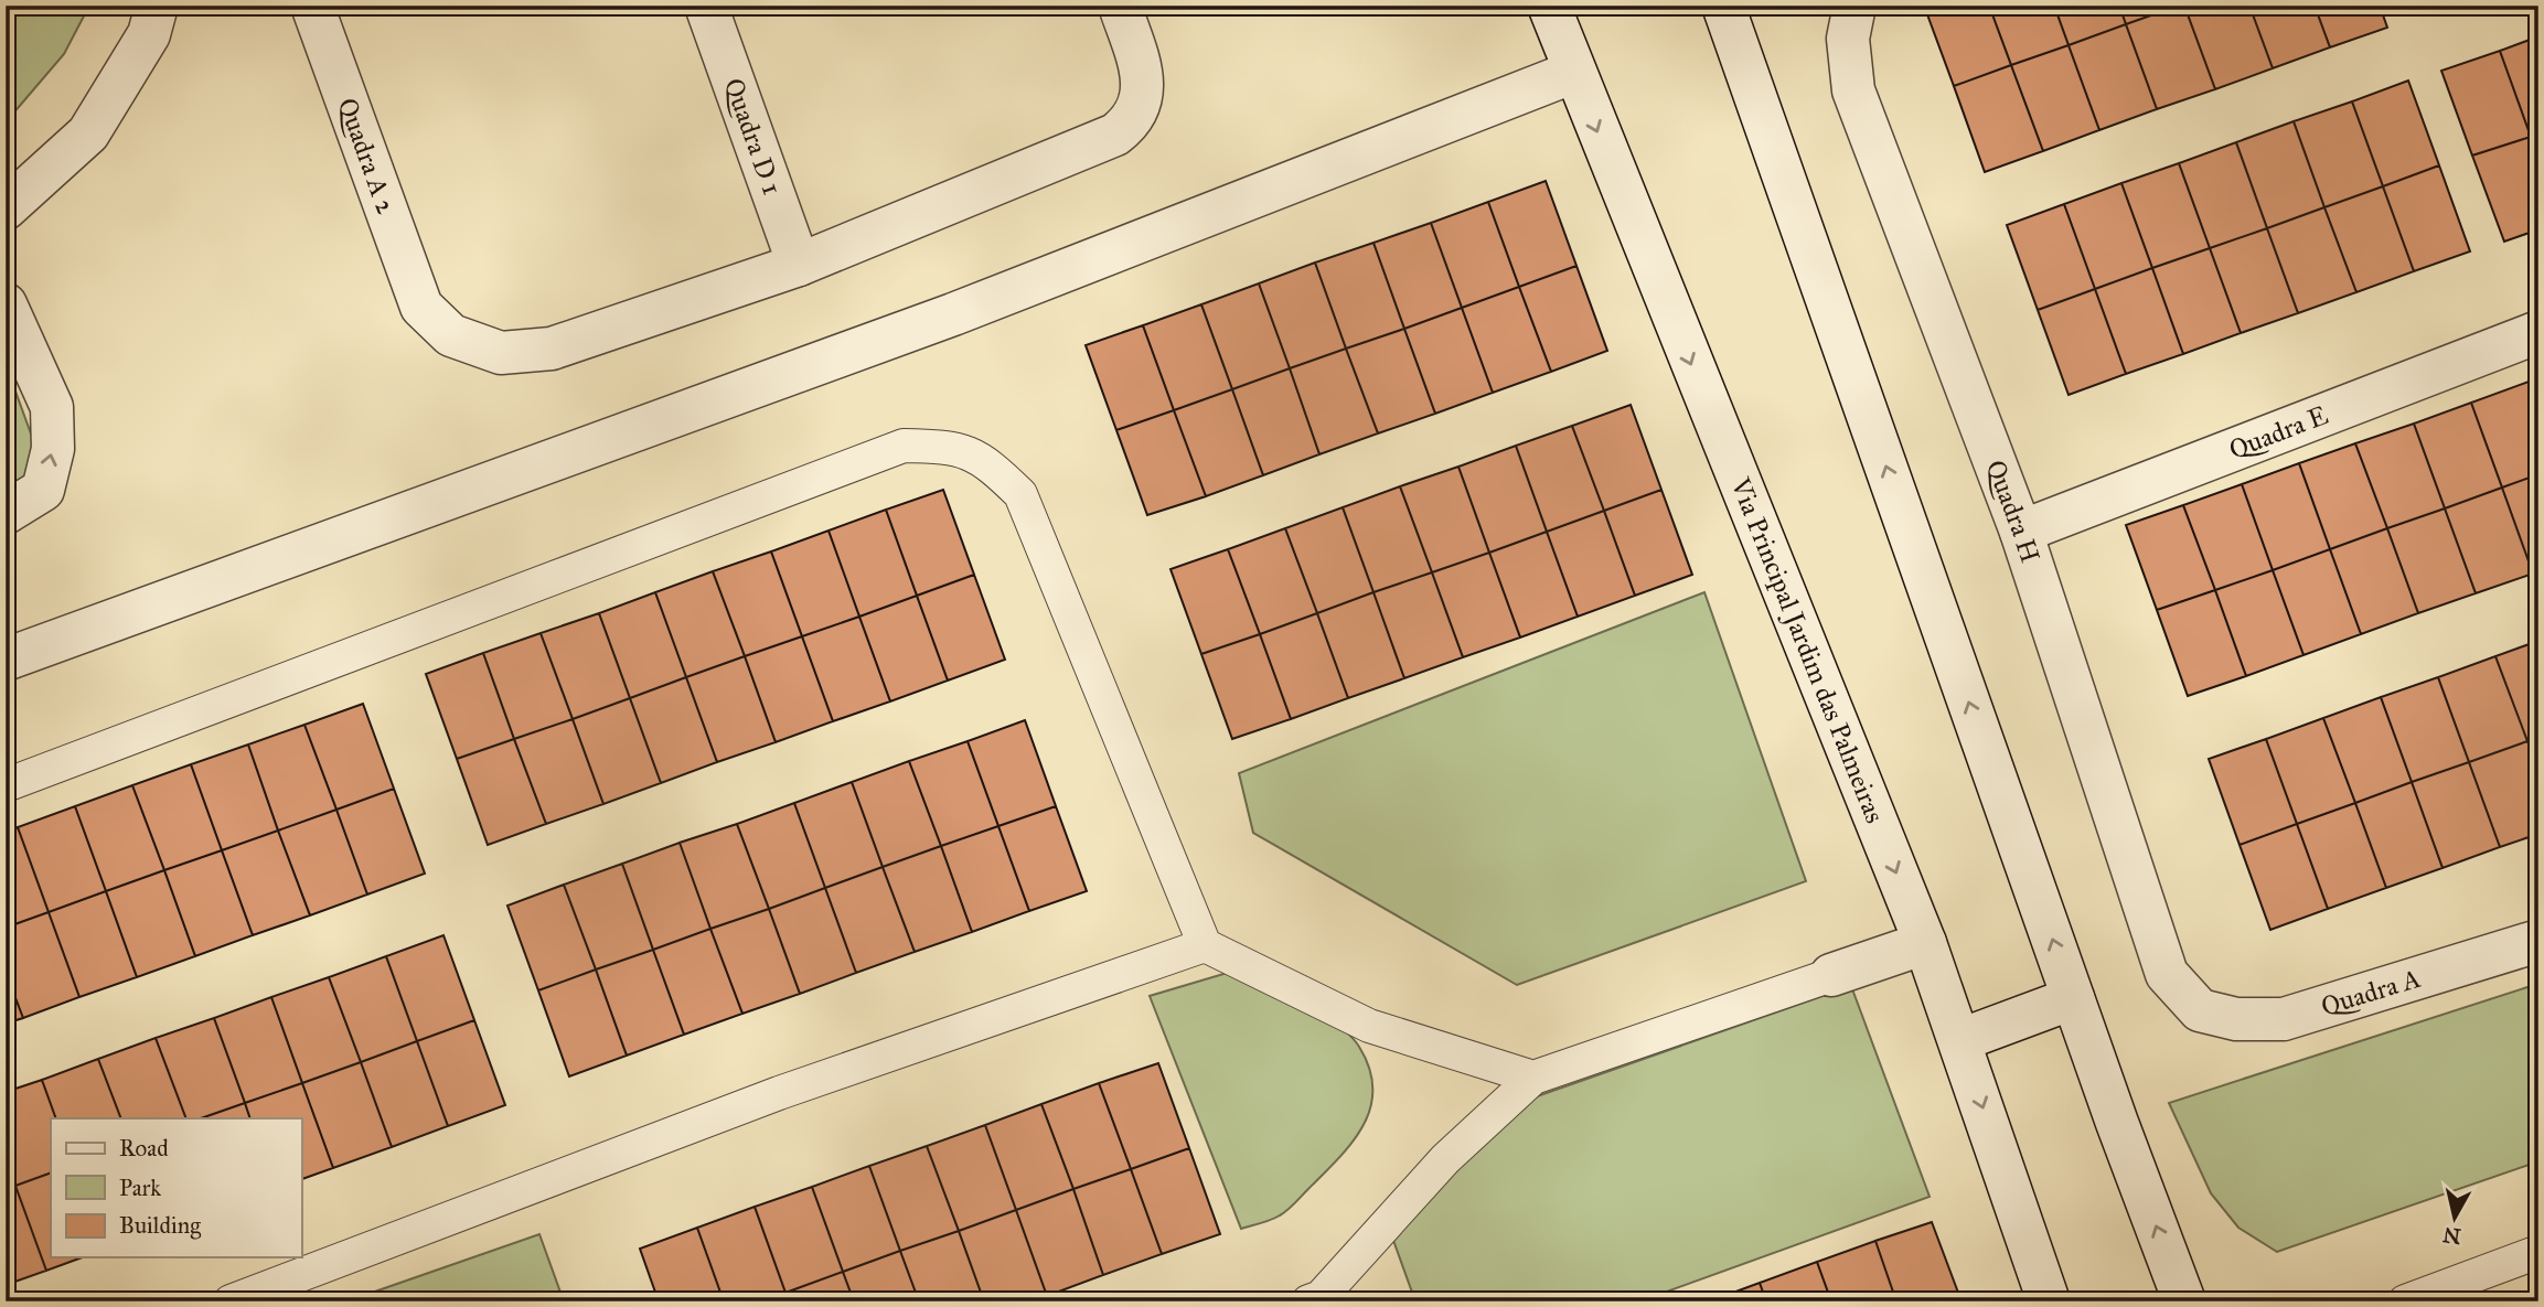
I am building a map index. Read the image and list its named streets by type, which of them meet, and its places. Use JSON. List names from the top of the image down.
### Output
{
  "streets": {
    "street": [
      "Quadra D 1",
      "Quadra A 2",
      "Quadra E",
      "Quadra H",
      "Via Principal Jardim das Palmeiras",
      "Quadra A"
    ]
  },
  "crossings": [
    ["Quadra D 1", "Quadra A 2"],
    ["Quadra E", "Quadra H"],
    ["Quadra H", "Quadra A"]
  ],
  "legend": ["Road", "Park", "Building"],
  "north": "bottom"
}
